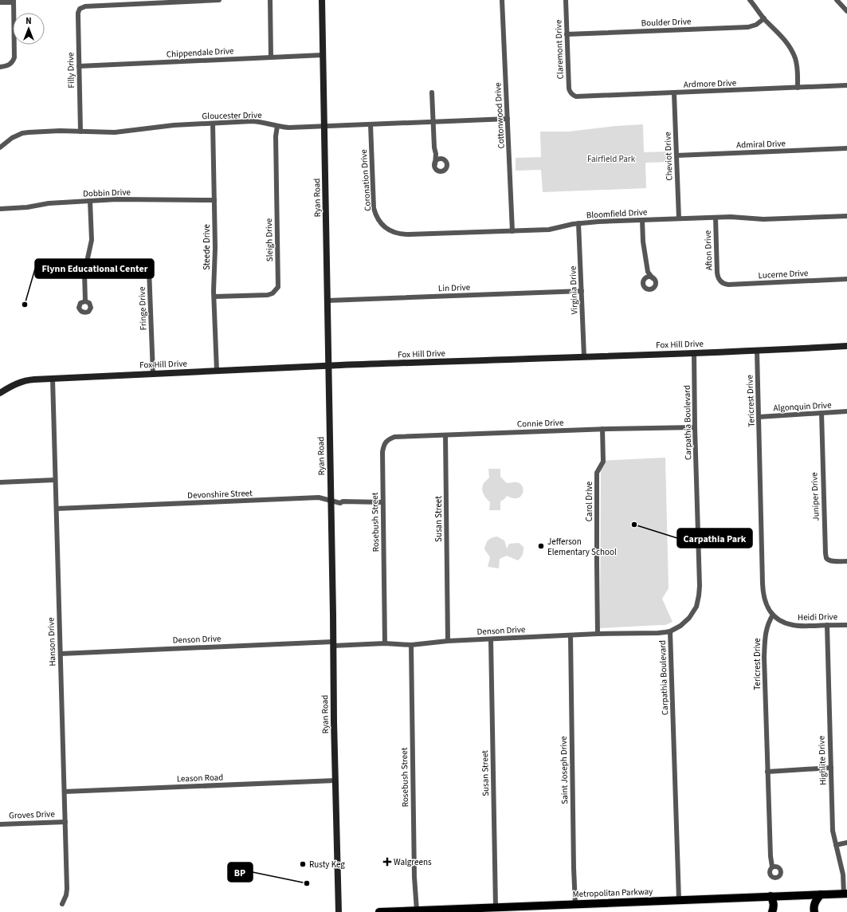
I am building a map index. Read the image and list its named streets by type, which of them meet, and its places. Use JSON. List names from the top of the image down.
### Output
{
  "streets": {
    "main road": ["Ryan Road", "Fox Hill Drive", "Metropolitan Parkway"],
    "street": [
      "Boulder Drive",
      "Claremont Drive",
      "Chippendale Drive",
      "Filly Drive",
      "Ardmore Drive",
      "Gloucester Drive",
      "Cottonwood Drive",
      "Admiral Drive",
      "Cheviot Drive",
      "Coronation Drive",
      "Dobbin Drive",
      "Bloomfield Drive",
      "Sleigh Drive",
      "Steede Drive",
      "Afton Drive",
      "Lucerne Drive",
      "Lin Drive",
      "Virginia Drive",
      "Fringe Drive",
      "Tericrest Drive",
      "Algonquin Drive",
      "Carpathia Boulevard",
      "Connie Drive",
      "Devonshire Street",
      "Juniper Drive",
      "Carol Drive",
      "Susan Street",
      "Rosebush Street",
      "Heidi Drive",
      "Denson Drive",
      "Hanson Drive",
      "Highlite Drive",
      "Saint Joseph Drive",
      "Leason Road",
      "Groves Drive"
    ]
  },
  "crossings": [
    ["Boulder Drive", "Claremont Drive"],
    ["Claremont Drive", "Ardmore Drive"],
    ["Chippendale Drive", "Filly Drive"],
    ["Chippendale Drive", "Ryan Road"],
    ["Filly Drive", "Gloucester Drive"],
    ["Ardmore Drive", "Cheviot Drive"],
    ["Gloucester Drive", "Cottonwood Drive"],
    ["Gloucester Drive", "Coronation Drive"],
    ["Gloucester Drive", "Ryan Road"],
    ["Gloucester Drive", "Sleigh Drive"],
    ["Gloucester Drive", "Steede Drive"],
    ["Cottonwood Drive", "Bloomfield Drive"],
    ["Admiral Drive", "Cheviot Drive"],
    ["Cheviot Drive", "Bloomfield Drive"],
    ["Coronation Drive", "Bloomfield Drive"],
    ["Dobbin Drive", "Steede Drive"],
    ["Ryan Road", "Lin Drive"],
    ["Ryan Road", "Fox Hill Drive"],
    ["Ryan Road", "Devonshire Street"],
    ["Ryan Road", "Denson Drive"],
    ["Ryan Road", "Leason Road"],
    ["Bloomfield Drive", "Afton Drive"],
    ["Bloomfield Drive", "Virginia Drive"],
    ["Sleigh Drive", "Steede Drive"],
    ["Steede Drive", "Fox Hill Drive"],
    ["Afton Drive", "Lucerne Drive"],
    ["Lin Drive", "Virginia Drive"],
    ["Virginia Drive", "Fox Hill Drive"],
    ["Fringe Drive", "Fox Hill Drive"],
    ["Fox Hill Drive", "Tericrest Drive"],
    ["Fox Hill Drive", "Carpathia Boulevard"],
    ["Fox Hill Drive", "Hanson Drive"],
    ["Tericrest Drive", "Algonquin Drive"],
    ["Tericrest Drive", "Heidi Drive"],
    ["Algonquin Drive", "Juniper Drive"],
    ["Carpathia Boulevard", "Connie Drive"],
    ["Carpathia Boulevard", "Denson Drive"],
    ["Carpathia Boulevard", "Metropolitan Parkway"],
    ["Connie Drive", "Carol Drive"],
    ["Connie Drive", "Susan Street"],
    ["Connie Drive", "Rosebush Street"],
    ["Devonshire Street", "Rosebush Street"],
    ["Devonshire Street", "Hanson Drive"],
    ["Carol Drive", "Denson Drive"],
    ["Susan Street", "Denson Drive"],
    ["Susan Street", "Metropolitan Parkway"],
    ["Rosebush Street", "Denson Drive"],
    ["Rosebush Street", "Metropolitan Parkway"],
    ["Heidi Drive", "Highlite Drive"],
    ["Denson Drive", "Hanson Drive"],
    ["Denson Drive", "Saint Joseph Drive"],
    ["Hanson Drive", "Leason Road"],
    ["Hanson Drive", "Groves Drive"],
    ["Highlite Drive", "Metropolitan Parkway"],
    ["Saint Joseph Drive", "Metropolitan Parkway"]
  ],
  "parks": ["Fairfield Park"],
  "places": {
    "other": [
      "Flynn Educational Center",
      "Carpathia Park",
      "Jefferson Elementary School",
      "Rusty Keg",
      "BP"
    ],
    "health": ["Walgreens"]
  },
  "north": "top"
}
